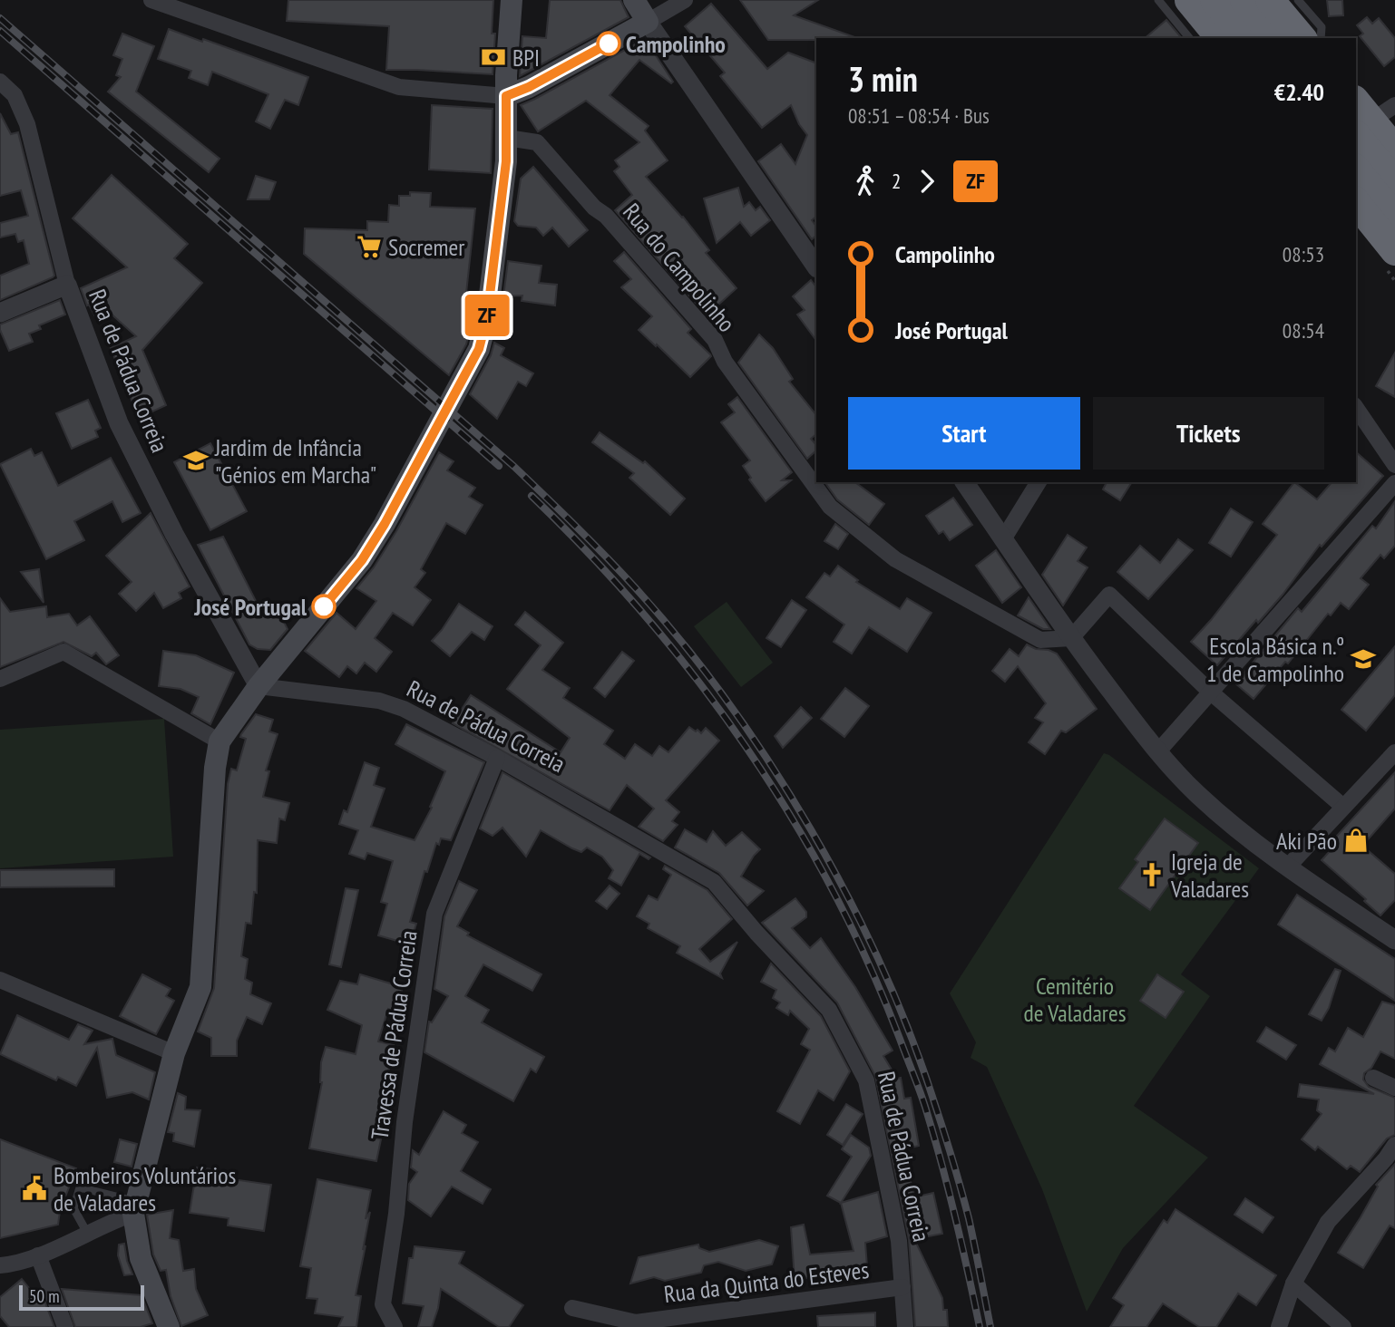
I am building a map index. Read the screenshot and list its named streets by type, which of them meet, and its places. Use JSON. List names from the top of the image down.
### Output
{
  "streets": {
    "street": [
      "Rua do Campolinho",
      "Rua de Pádua Correia",
      "Travessa de Pádua Correia",
      "Rua da Quinta do Esteves"
    ]
  },
  "crossings": [
    ["Rua de Pádua Correia", "Travessa de Pádua Correia"],
    ["Rua de Pádua Correia", "Rua da Quinta do Esteves"]
  ],
  "parks": ["Cemitério de Valadares"],
  "places": {
    "other": ["Campolinho", "José Portugal"],
    "bank": ["BPI"],
    "supermarket": ["Socremer"],
    "school or university": ["Jardim de Infância \"Génios em Marcha\"", "Escola Básica n.º 1 de Campolinho"],
    "shop": ["Aki Pão"],
    "church": ["Igreja de Valadares"],
    "public building": ["Bombeiros Voluntários de Valadares"]
  },
  "lines": ["bus line ZF"],
  "scale_bar": "50 m",
  "page": {
    "on_map": "ZF",
    "heading": ["3 min", "08:51 – 08:54 · Bus", "€2.40"],
    "legs": ["2", "ZF"],
    "list": [
      {
        "name": "Campolinho",
        "value": "08:53"
      },
      {
        "name": "José Portugal",
        "value": "08:54"
      }
    ],
    "buttons": ["Start", "Tickets"],
    "scale": "50 m"
  }
}
